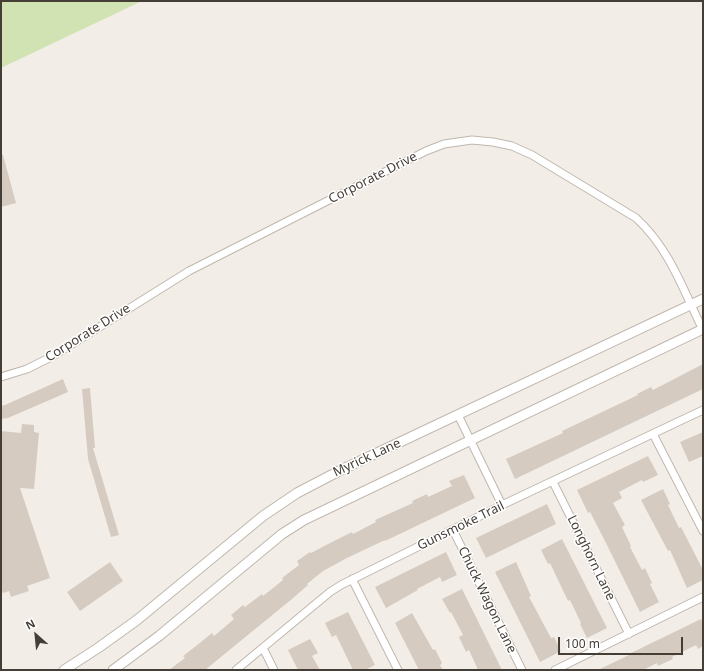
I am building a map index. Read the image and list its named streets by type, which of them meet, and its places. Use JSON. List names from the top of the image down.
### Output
{
  "streets": {
    "street": [
      "Corporate Drive",
      "Myrick Lane",
      "Gunsmoke Trail",
      "Longhorn Lane",
      "Chuck Wagon Lane"
    ]
  },
  "crossings": [
    ["Corporate Drive", "Myrick Lane"],
    ["Gunsmoke Trail", "Longhorn Lane"],
    ["Gunsmoke Trail", "Chuck Wagon Lane"]
  ],
  "scale_bar": "100 m",
  "north": "top left"
}
